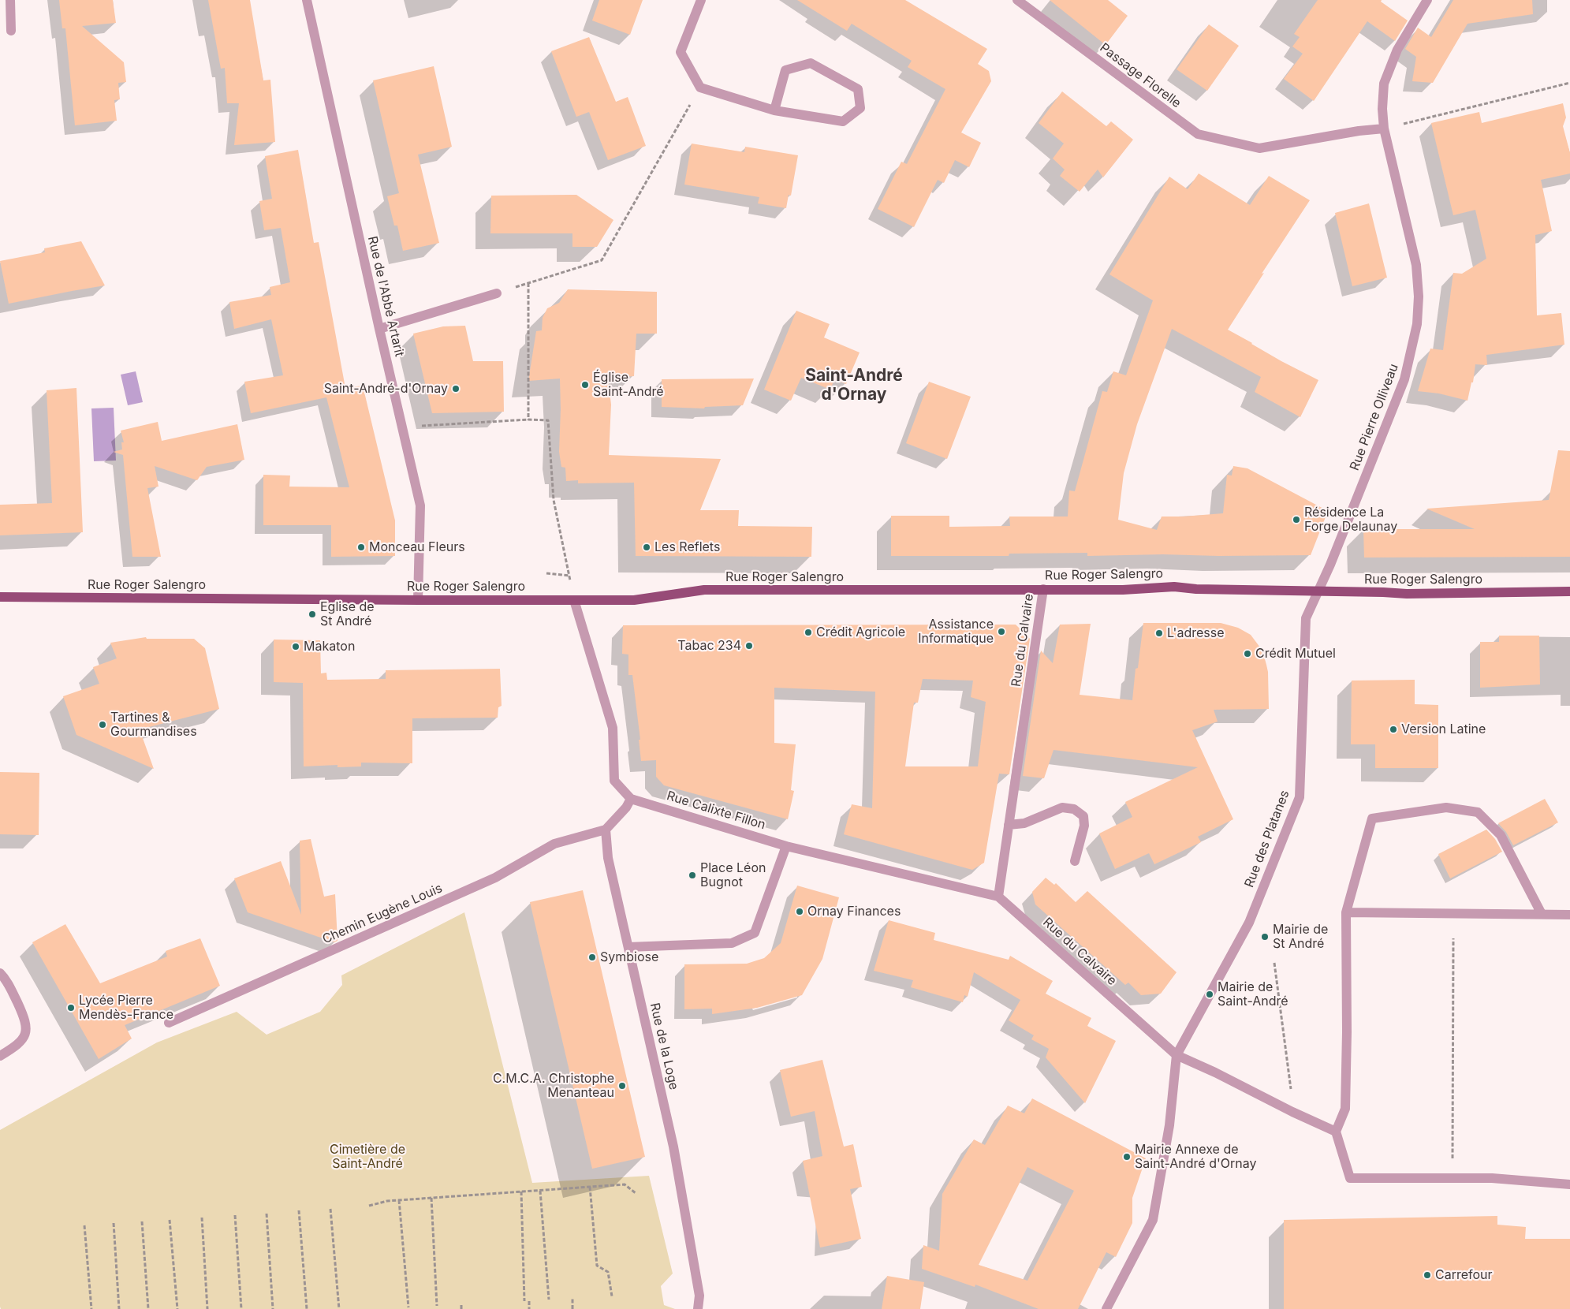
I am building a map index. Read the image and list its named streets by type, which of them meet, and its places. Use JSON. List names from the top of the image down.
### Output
{
  "streets": {
    "main road": ["Rue Roger Salengro"],
    "street": [
      "Passage Florelle",
      "Rue de l'Abbé Artarit",
      "Rue Pierre Olliveau",
      "Rue du Calvaire",
      "Rue Calixte Fillon",
      "Rue des Platanes",
      "Chemin Eugène Louis",
      "Rue de la Loge"
    ]
  },
  "crossings": [
    ["Passage Florelle", "Rue Pierre Olliveau"],
    ["Rue de l'Abbé Artarit", "Rue Roger Salengro"],
    ["Rue Pierre Olliveau", "Rue Roger Salengro"],
    ["Rue Pierre Olliveau", "Rue des Platanes"],
    ["Rue Roger Salengro", "Rue du Calvaire"],
    ["Rue Roger Salengro", "Rue Calixte Fillon"],
    ["Rue Roger Salengro", "Rue des Platanes"],
    ["Rue du Calvaire", "Rue Calixte Fillon"],
    ["Rue du Calvaire", "Rue des Platanes"],
    ["Chemin Eugène Louis", "Rue de la Loge"]
  ],
  "districts": ["Saint-André d'Ornay"],
  "parks": ["Cimetière de Saint-André"],
  "places": [
    "Église Saint-André",
    "Saint-André-d'Ornay",
    "Résidence La Forge Delaunay",
    "Monceau Fleurs",
    "Les Reflets",
    "Eglise de St André",
    "Assistance Informatique",
    "Crédit Agricole",
    "L'adresse",
    "Tabac 234",
    "Makaton",
    "Crédit Mutuel",
    "Tartines & Gourmandises",
    "Version Latine",
    "Place Léon Bugnot",
    "Ornay Finances",
    "Mairie de St André",
    "Symbiose",
    "Mairie de Saint-André",
    "Lycée Pierre Mendès-France",
    "C.M.C.A. Christophe Menanteau",
    "Mairie Annexe de Saint-André d'Ornay",
    "Carrefour"
  ]
}
